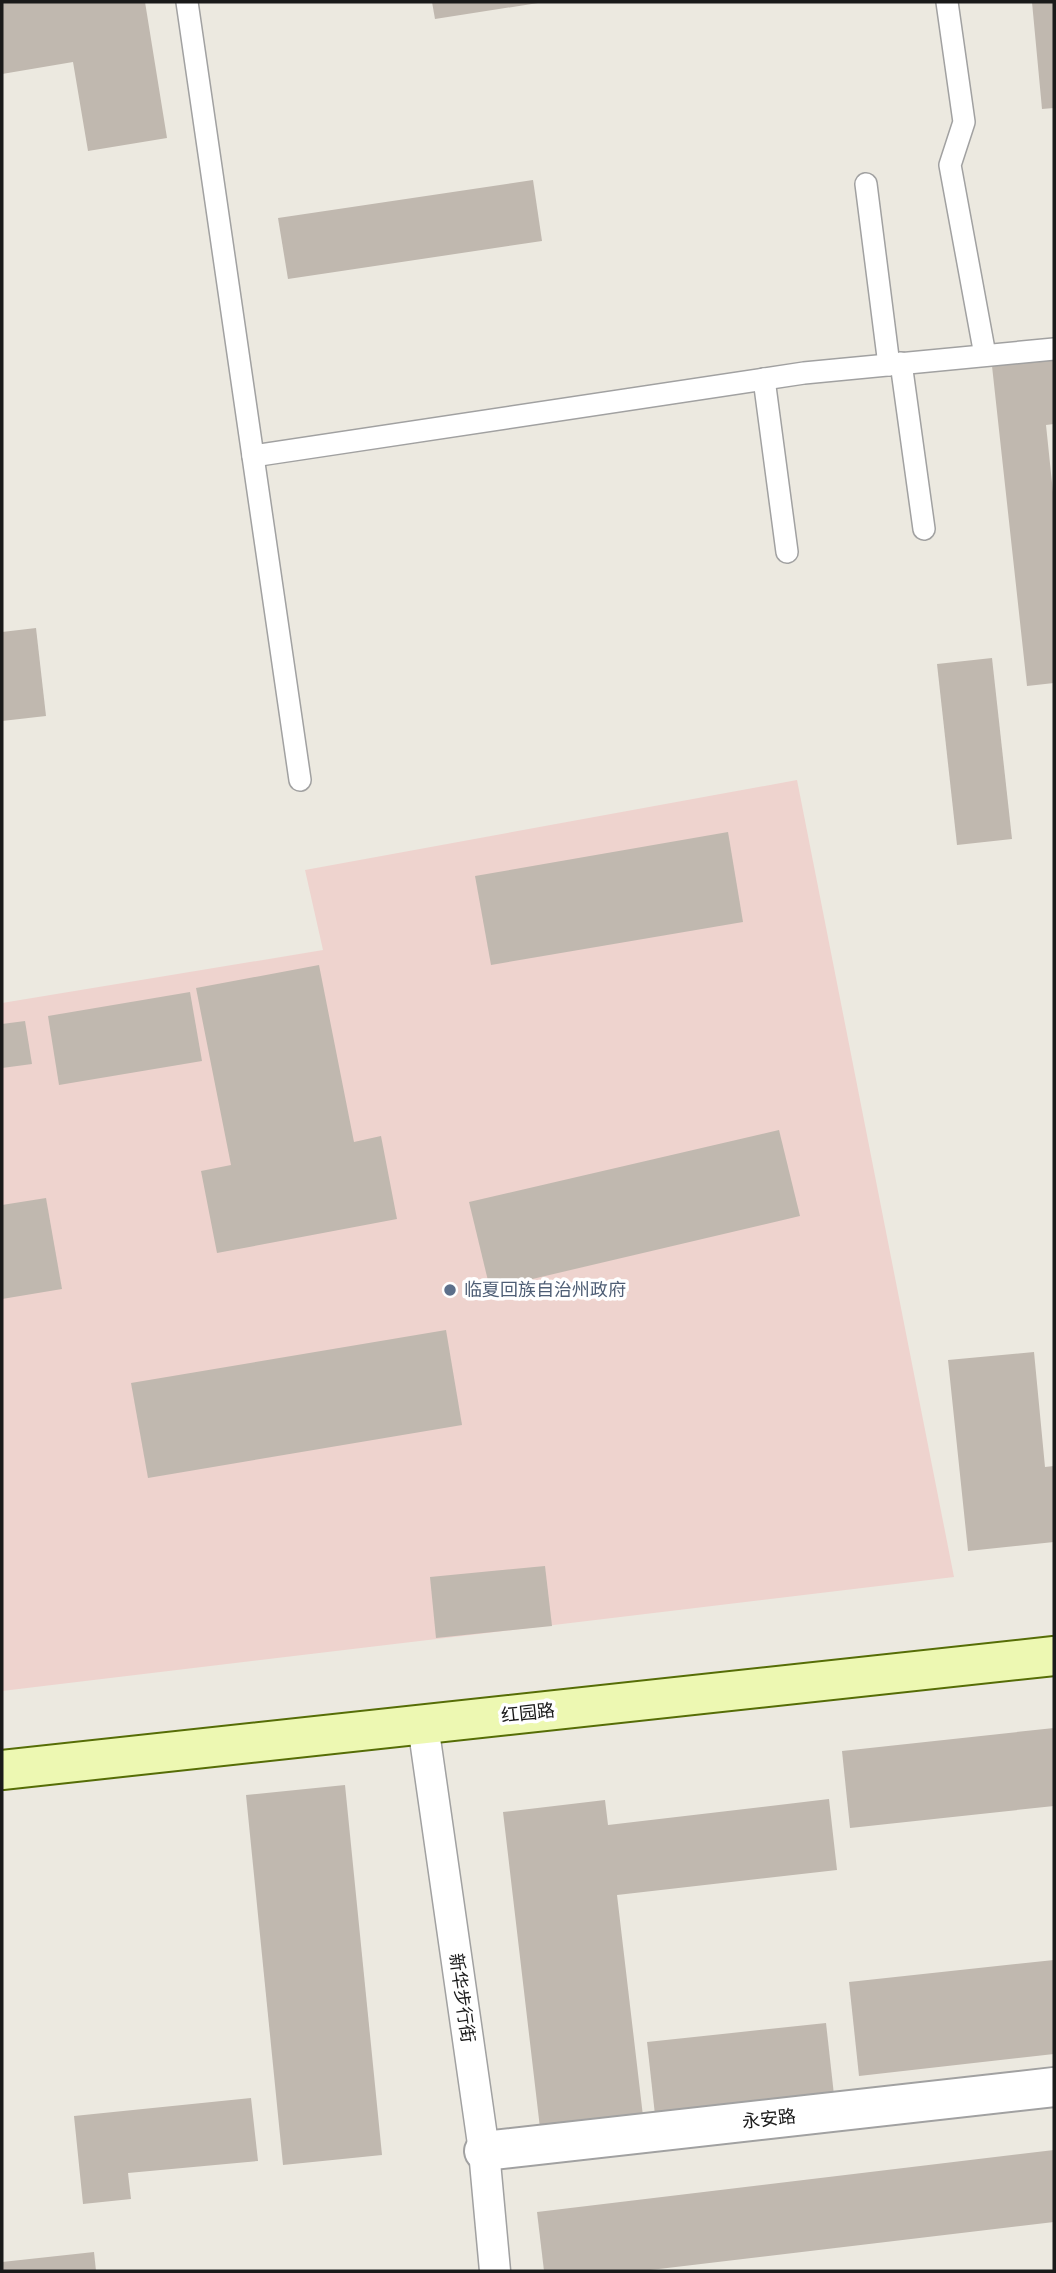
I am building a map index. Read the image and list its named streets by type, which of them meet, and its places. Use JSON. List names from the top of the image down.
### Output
{
  "streets": {
    "main road": ["红园路"],
    "street": ["新华步行街", "永安路"]
  },
  "crossings": [
    ["红园路", "新华步行街"],
    ["新华步行街", "永安路"]
  ],
  "places": ["临夏回族自治州政府"]
}
